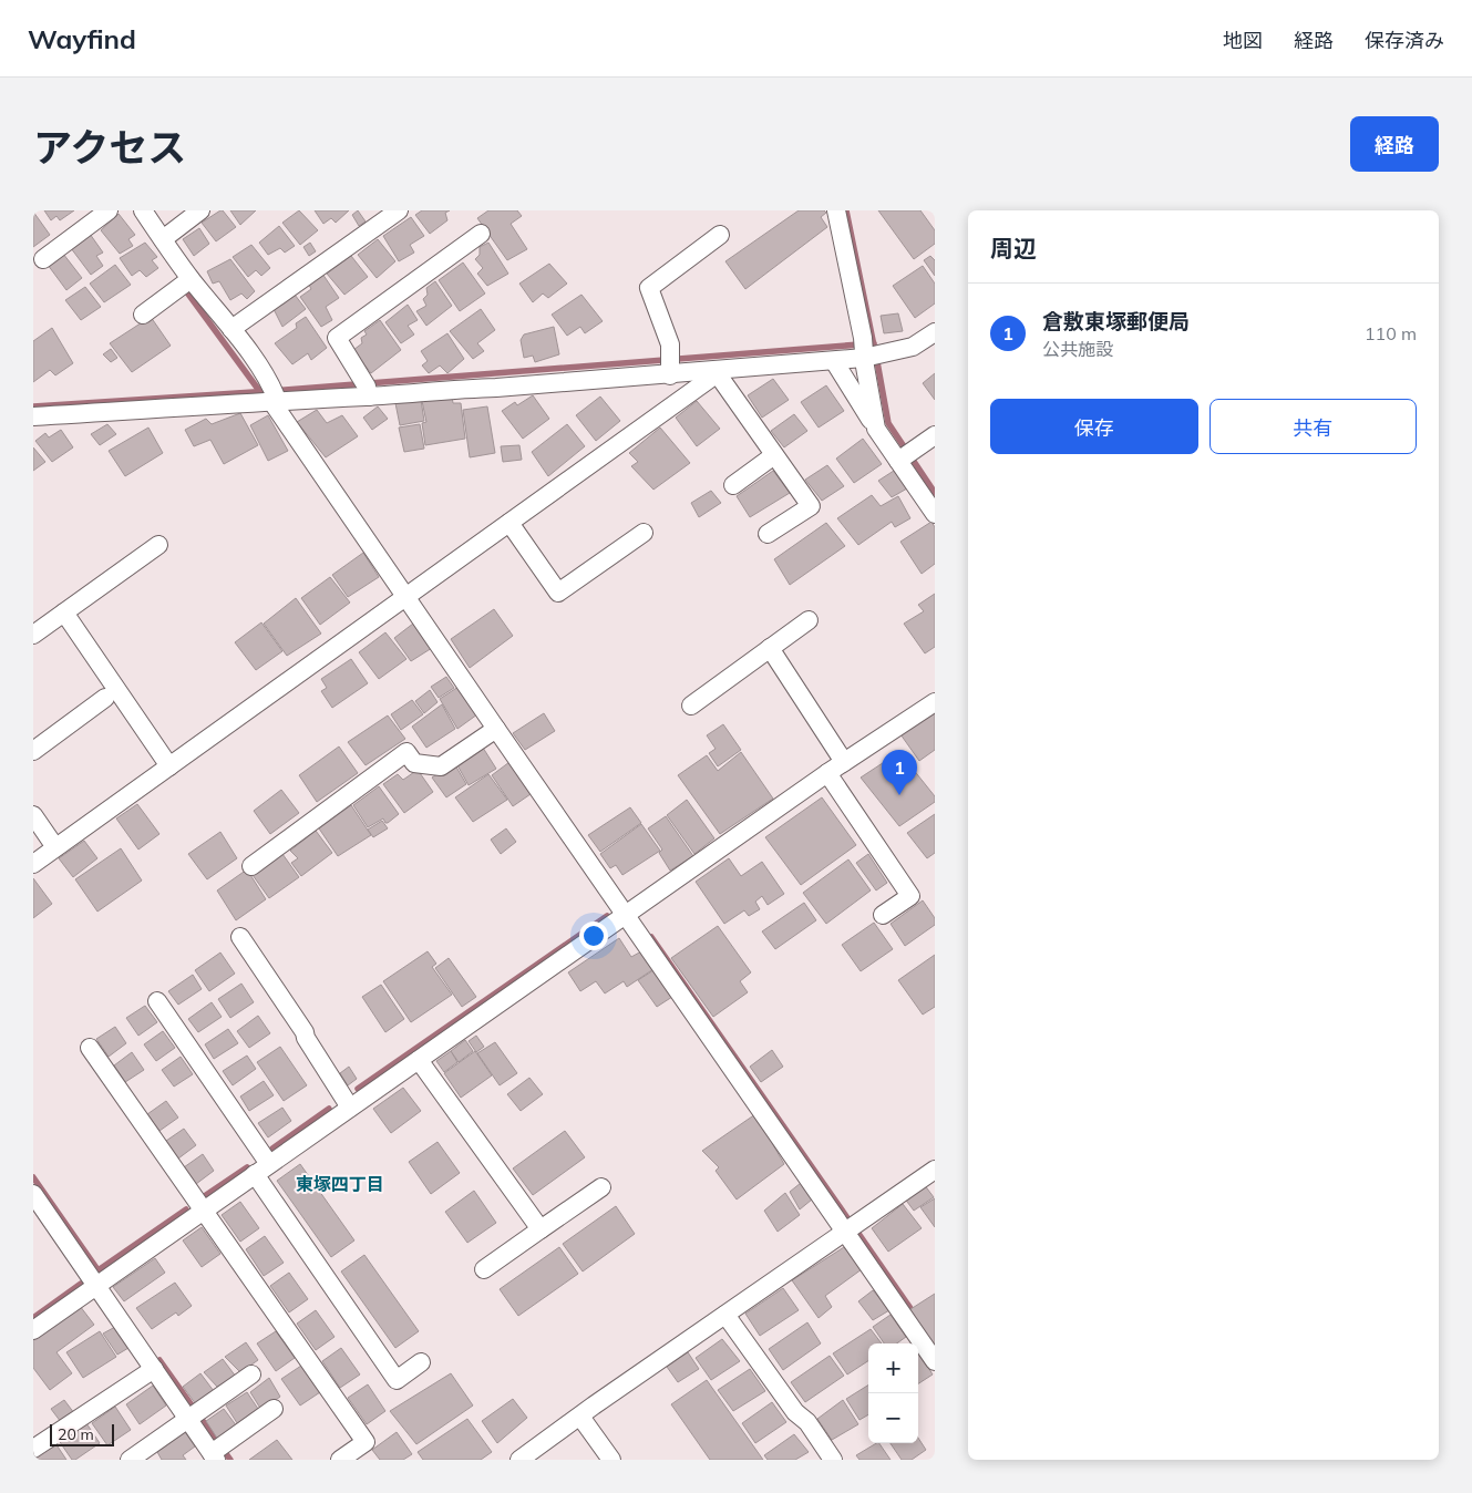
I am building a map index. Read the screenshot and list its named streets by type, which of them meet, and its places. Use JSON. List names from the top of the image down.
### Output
{
  "districts": ["東塚四丁目"],
  "scale_bar": "20 m",
  "page": {
    "header": "Wayfind",
    "nav": ["地図", "経路", "保存済み"],
    "title": "アクセス",
    "buttons": [
      "経路",
      ["保存", "共有"]
    ],
    "heading": "周辺",
    "list": [
      {
        "mark": "1",
        "name": "倉敷東塚郵便局",
        "note": "公共施設",
        "value": "110 m"
      }
    ],
    "pins": "1",
    "map_buttons": ["+", "−"],
    "scale": "20 m"
  }
}
